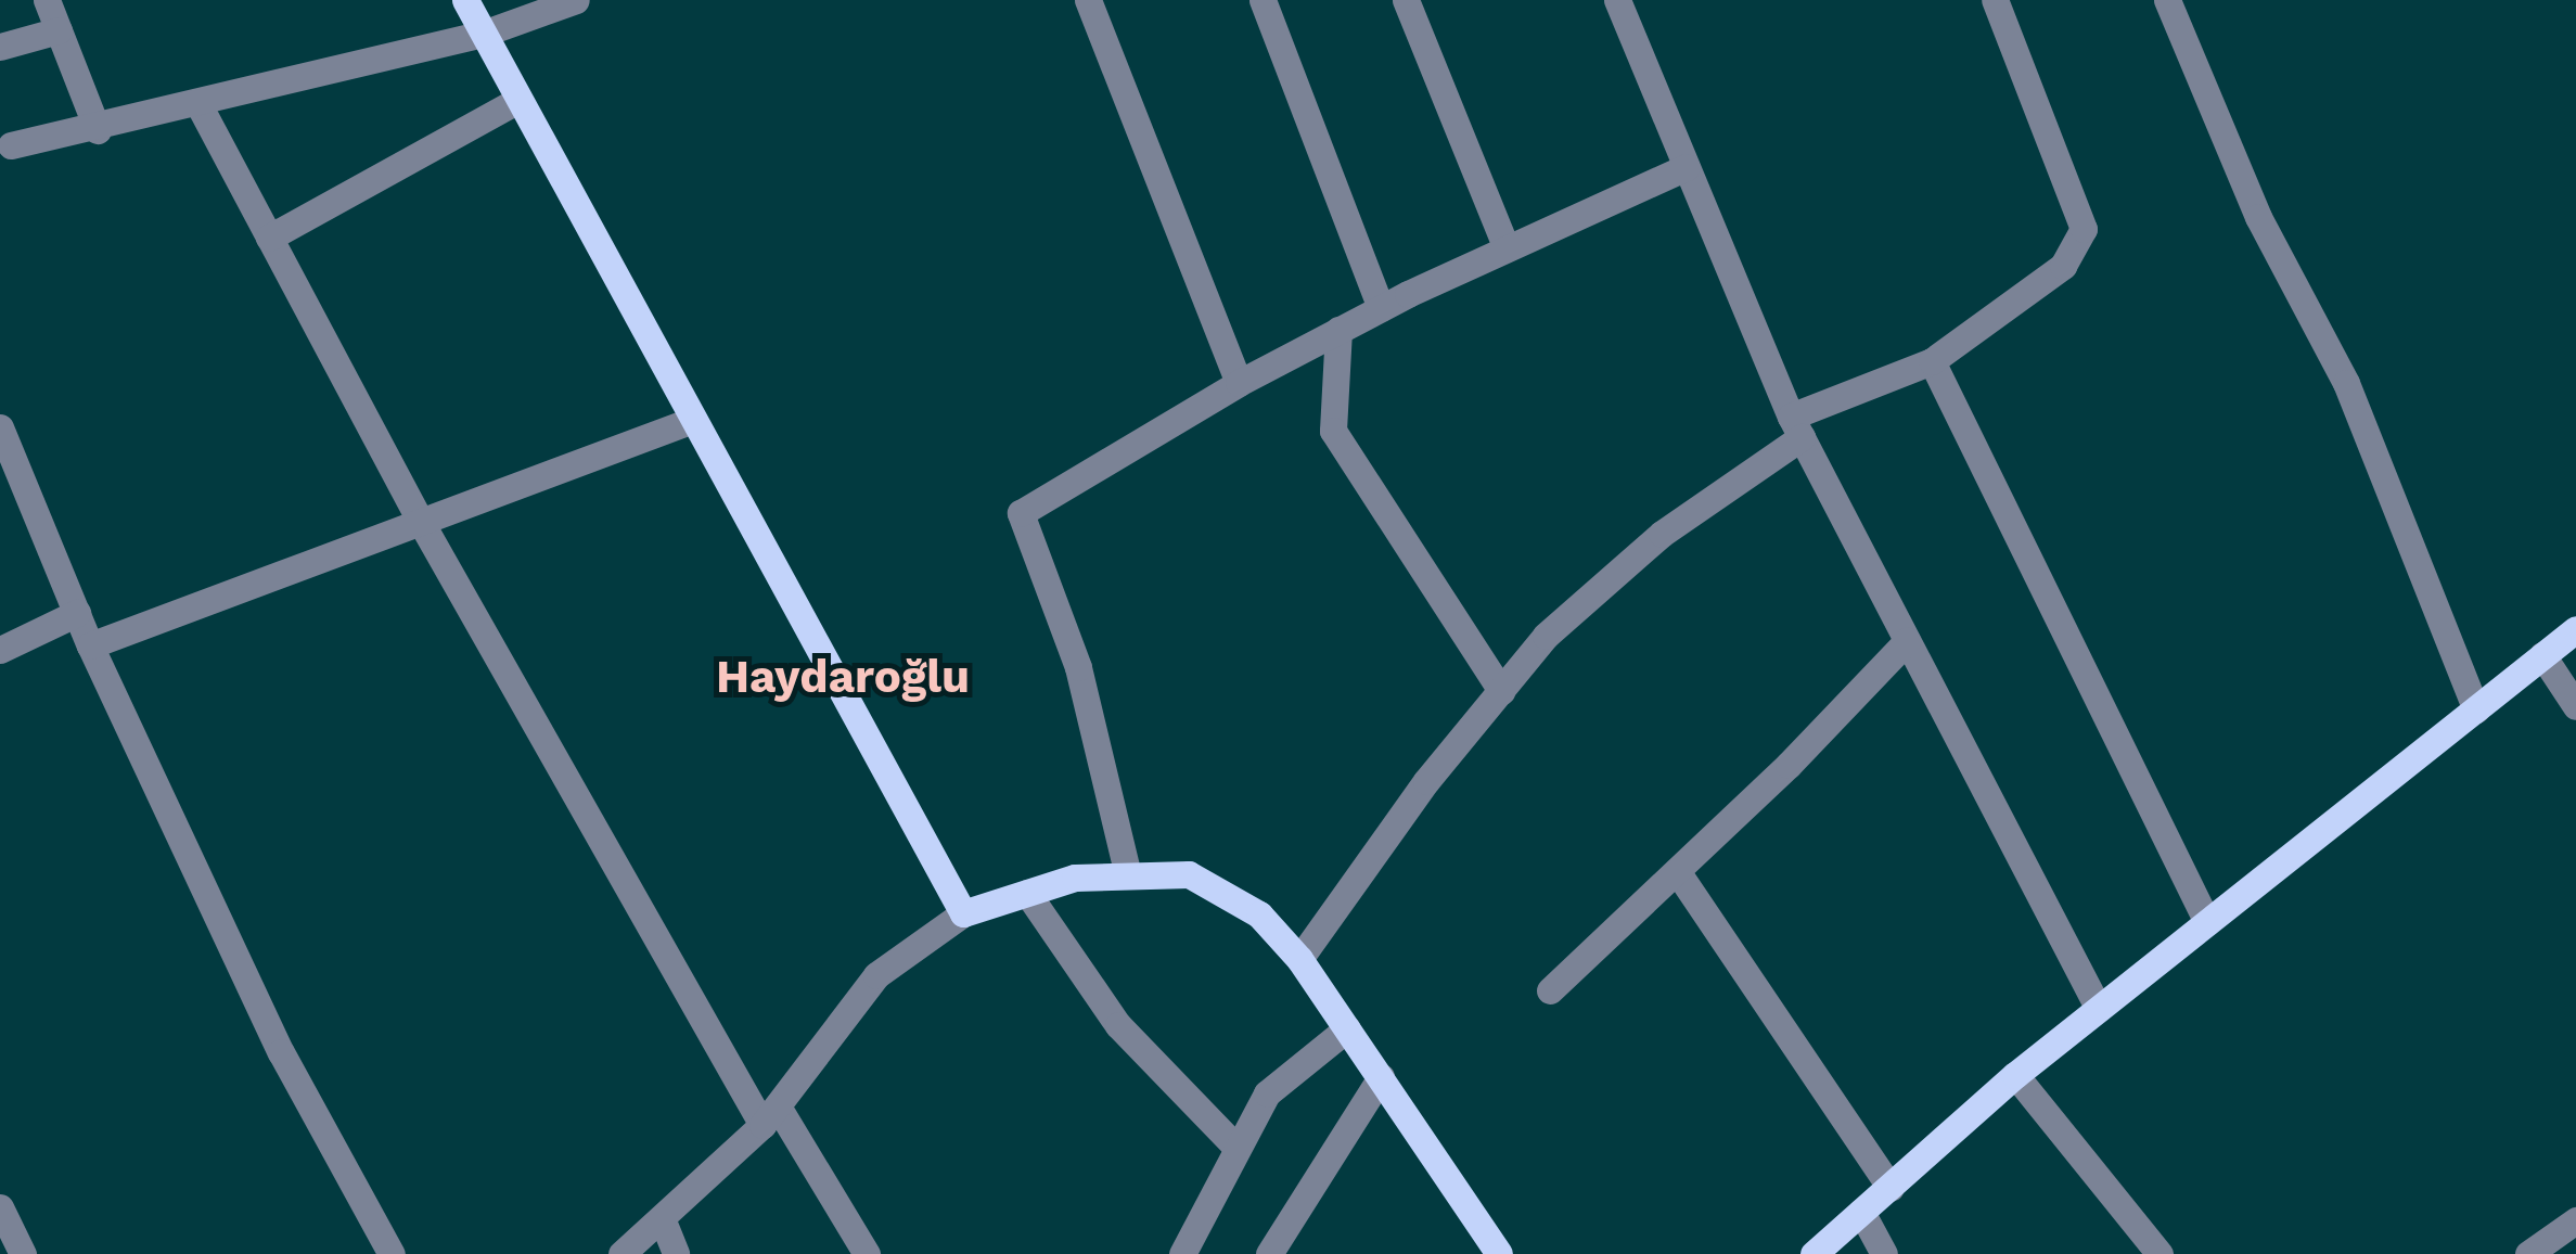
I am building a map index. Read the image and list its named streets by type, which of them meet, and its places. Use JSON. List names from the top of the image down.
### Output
{
  "districts": ["Haydaroğlu"]
}
